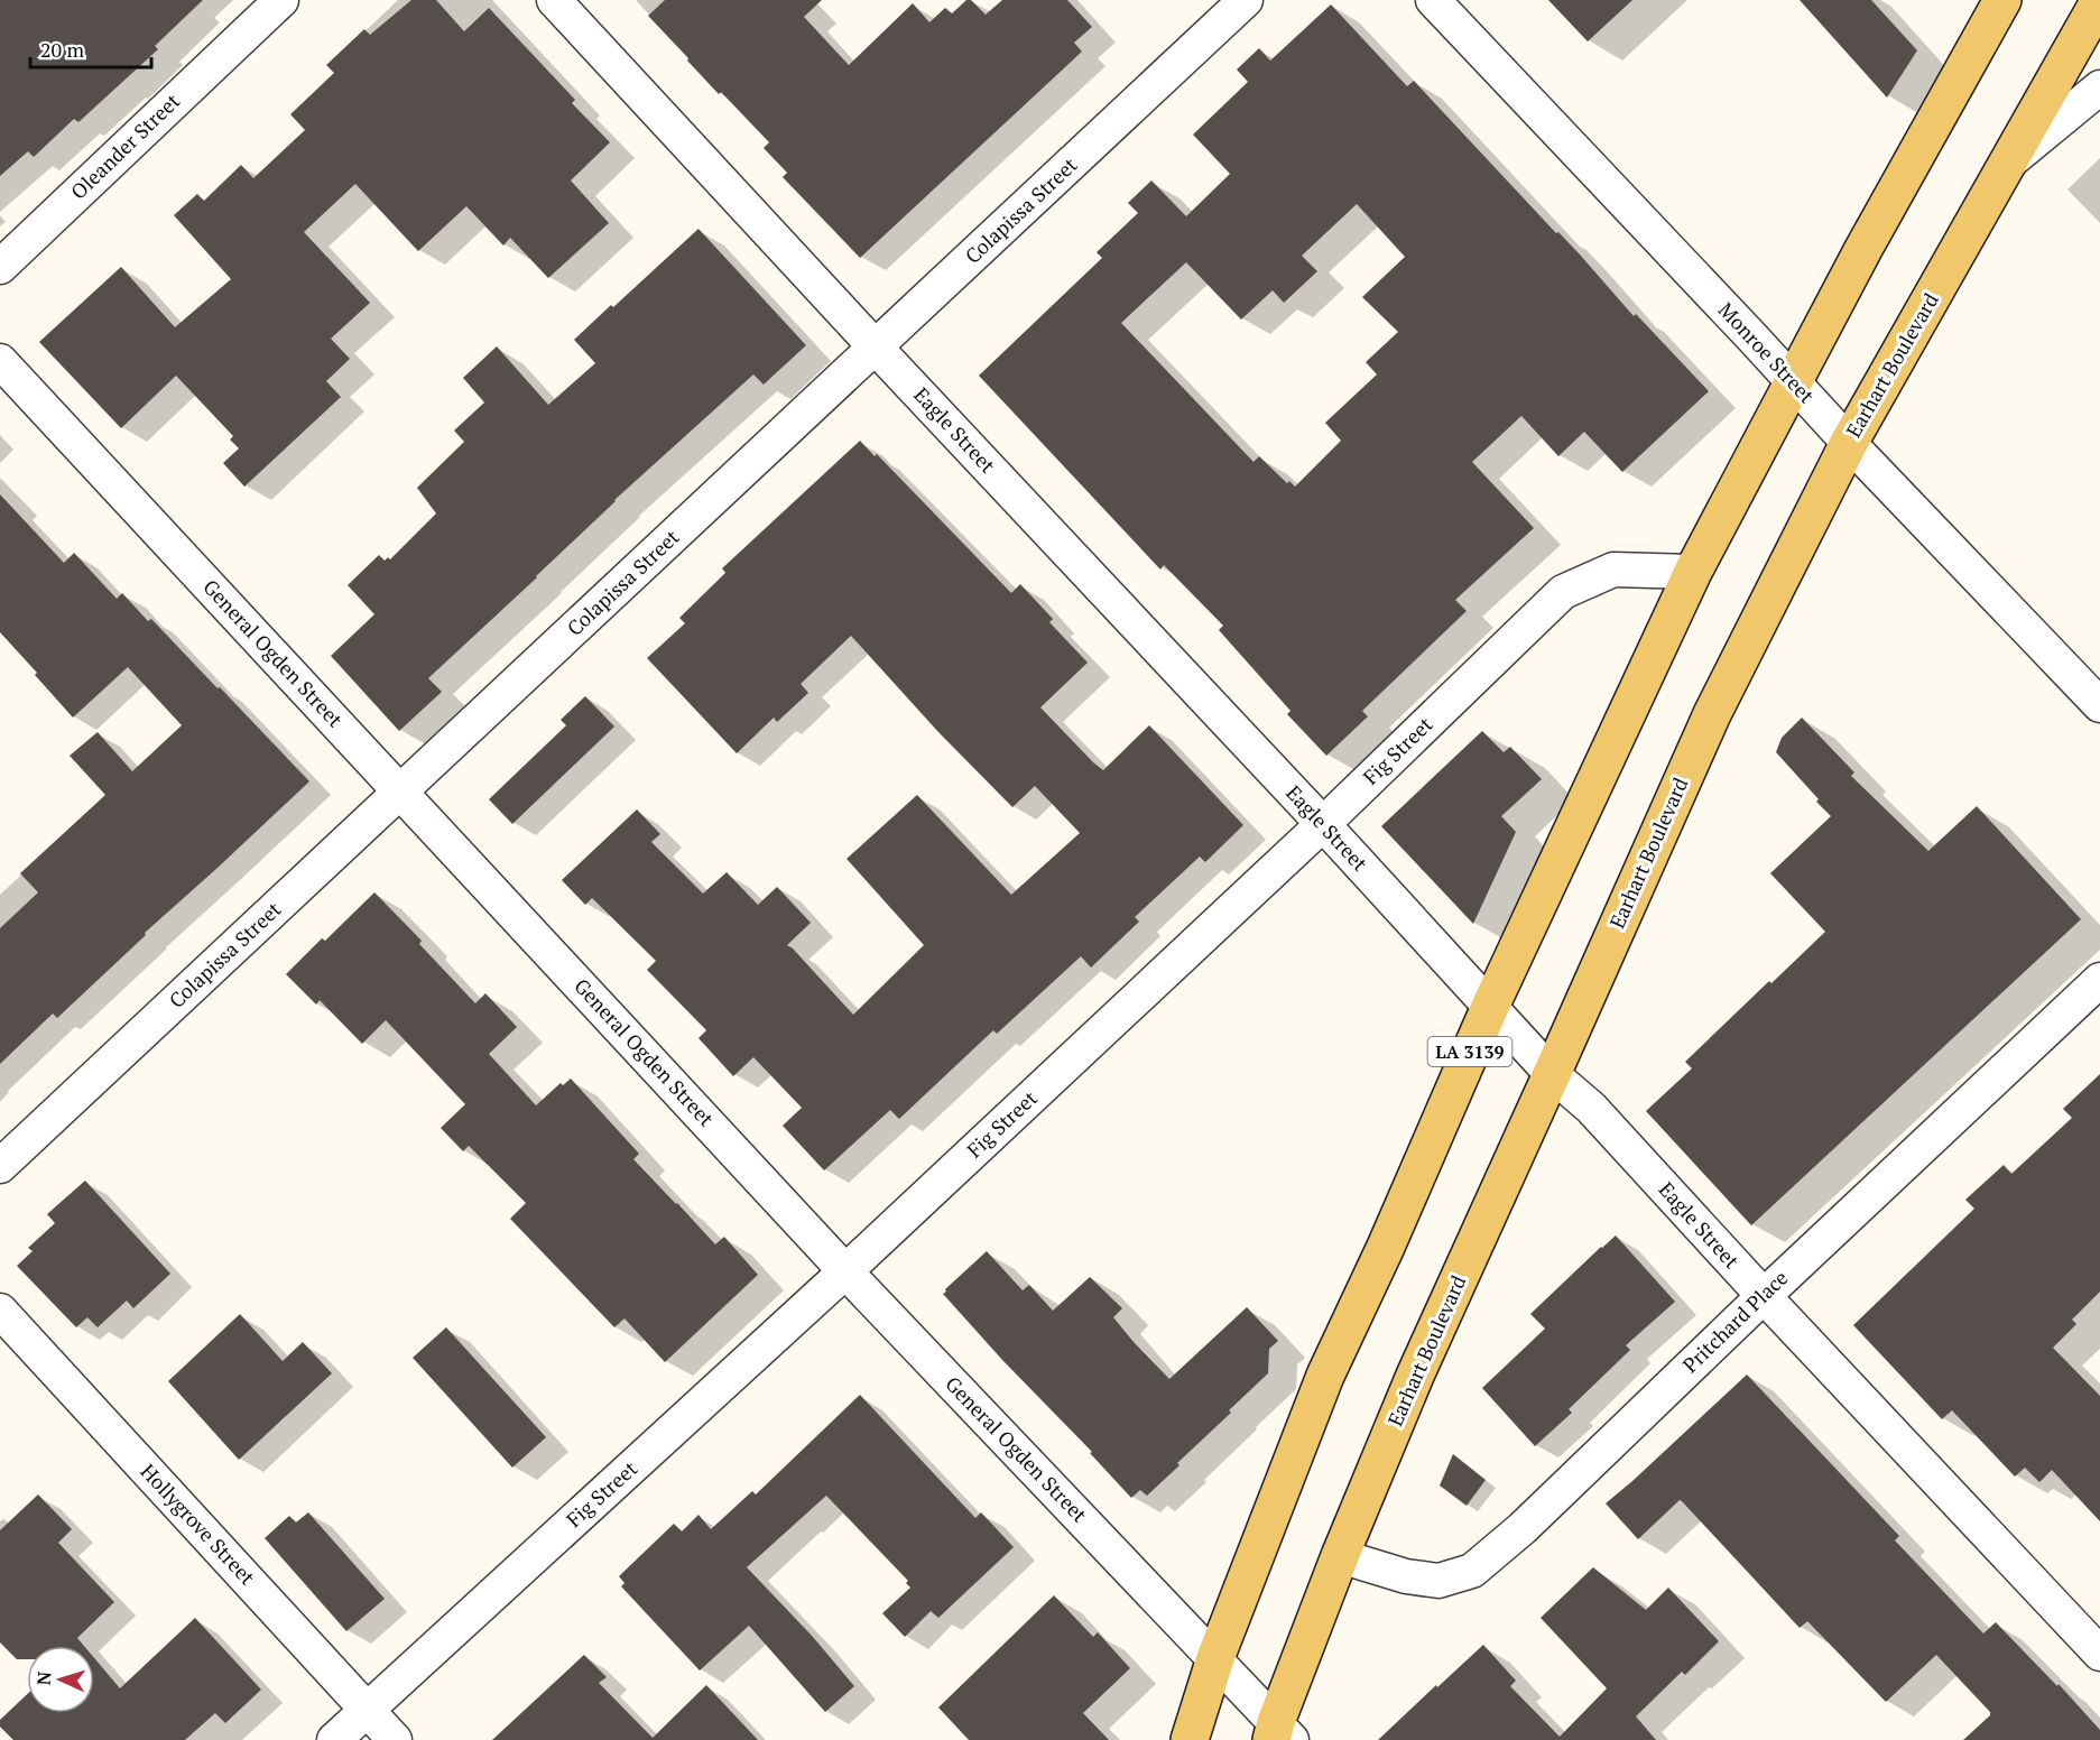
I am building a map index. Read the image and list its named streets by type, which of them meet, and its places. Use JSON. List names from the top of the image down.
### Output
{
  "streets": {
    "main road": ["Earhart Boulevard", "LA 3139"],
    "street": [
      "Oleander Street",
      "Colapissa Street",
      "Monroe Street",
      "Eagle Street",
      "General Ogden Street",
      "Fig Street",
      "Pritchard Place",
      "Hollygrove Street"
    ]
  },
  "crossings": [
    ["Colapissa Street", "Eagle Street"],
    ["Colapissa Street", "General Ogden Street"],
    ["Monroe Street", "Earhart Boulevard"],
    ["Monroe Street", "LA 3139"],
    ["Earhart Boulevard", "Eagle Street"],
    ["Earhart Boulevard", "General Ogden Street"],
    ["Earhart Boulevard", "Pritchard Place"],
    ["Eagle Street", "Fig Street"],
    ["Eagle Street", "LA 3139"],
    ["Eagle Street", "Pritchard Place"],
    ["General Ogden Street", "Fig Street"],
    ["General Ogden Street", "LA 3139"],
    ["Fig Street", "LA 3139"],
    ["Fig Street", "Hollygrove Street"]
  ],
  "scale_bar": "20 m",
  "north": "left"
}
